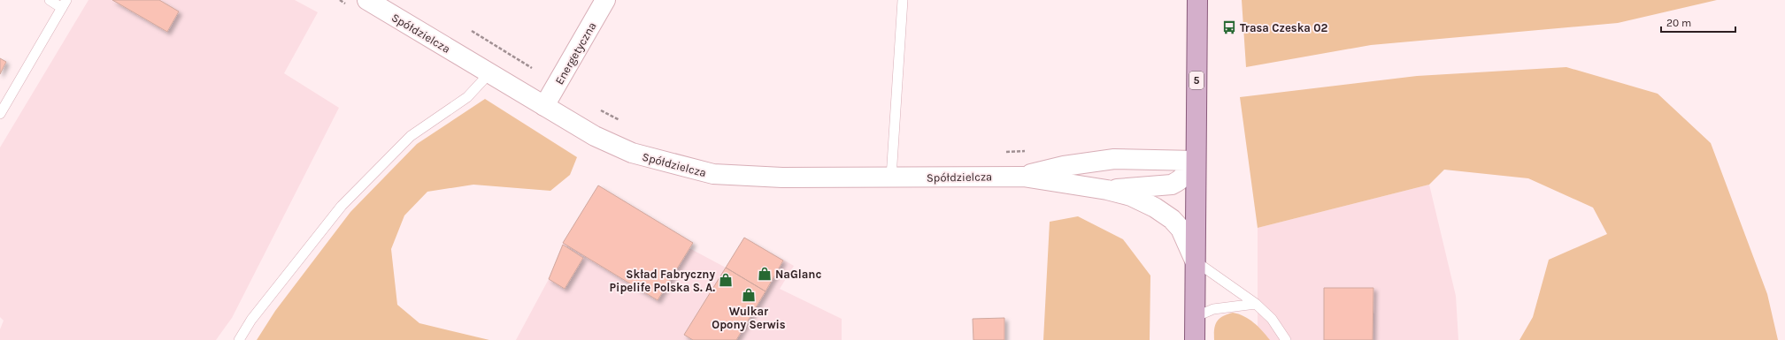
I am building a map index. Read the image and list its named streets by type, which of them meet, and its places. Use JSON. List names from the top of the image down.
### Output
{
  "streets": {
    "main road": ["Spółdzielcza", "5"],
    "street": ["Energetyczna"]
  },
  "crossings": [
    ["Spółdzielcza", "Energetyczna"],
    ["Spółdzielcza", "5"]
  ],
  "places": {
    "bus stop": ["Trasa Czeska 02"],
    "shop": ["NaGlanc", "Skład Fabryczny Pipelife Polska S. A.", "Wulkar Opony Serwis"]
  },
  "scale_bar": "20 m"
}
